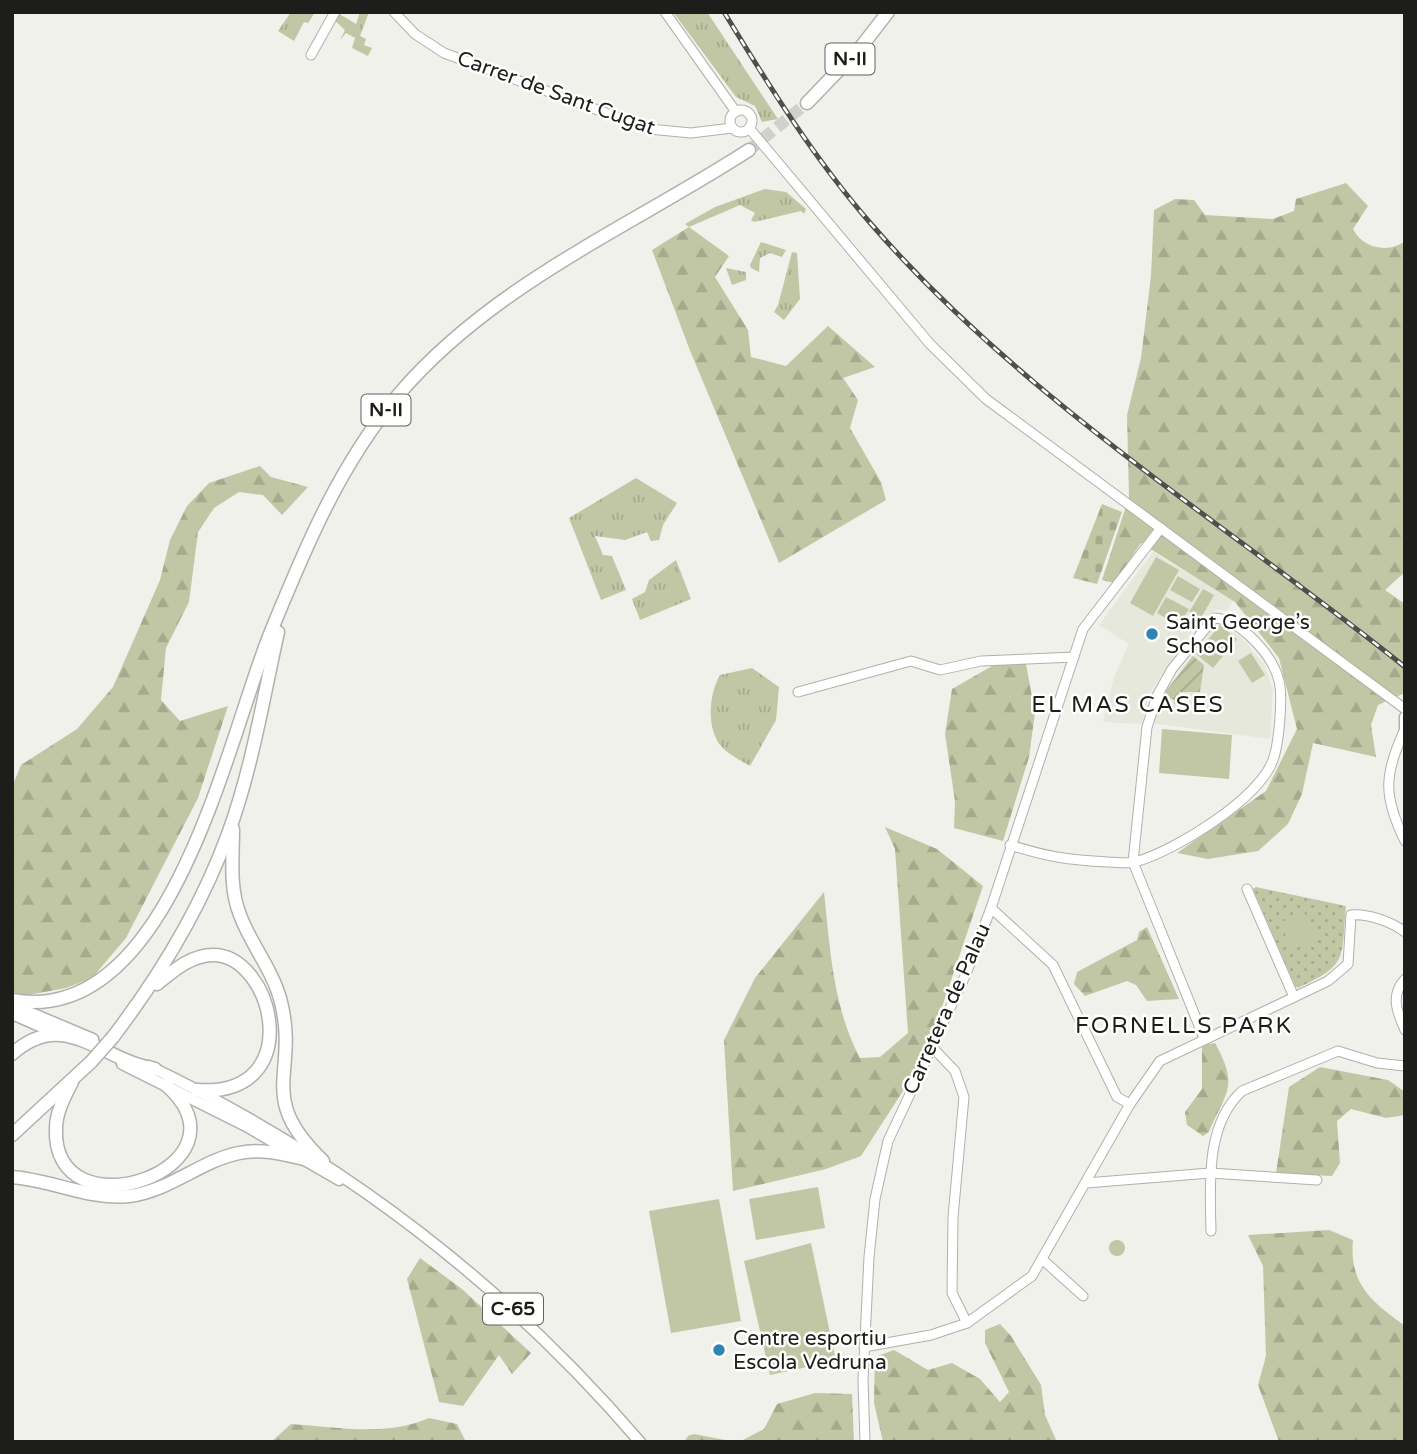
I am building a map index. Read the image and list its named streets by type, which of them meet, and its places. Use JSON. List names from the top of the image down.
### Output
{
  "streets": {
    "highway": ["N-II"],
    "main road": ["C-65"],
    "street": ["Carrer de Sant Cugat", "Carretera de Palau"]
  },
  "districts": ["EL MAS CASES", "FORNELLS PARK"],
  "places": ["Saint George’s School", "Centre esportiu Escola Vedruna"]
}
